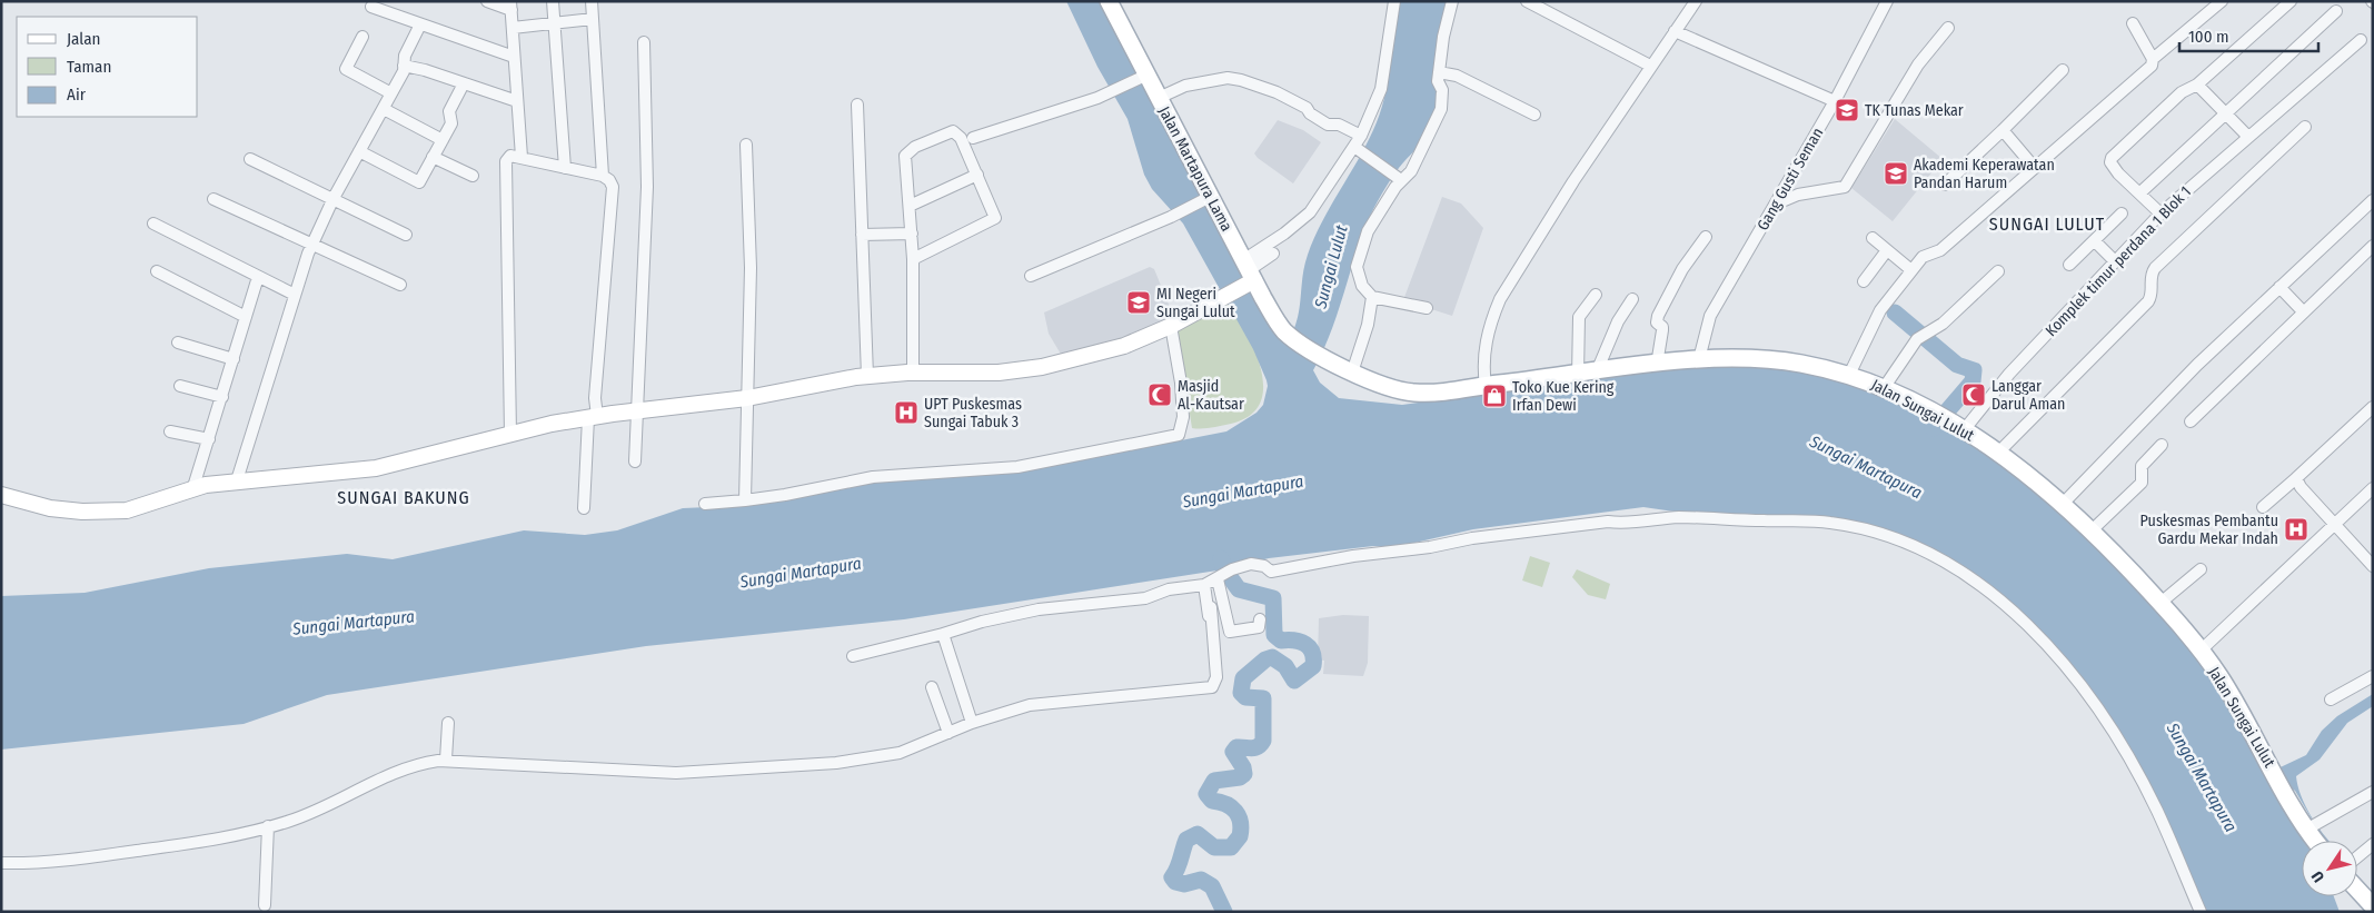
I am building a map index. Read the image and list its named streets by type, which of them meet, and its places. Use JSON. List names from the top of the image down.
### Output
{
  "streets": {
    "main road": ["Jalan Martapura Lama", "Jalan Sungai Lulut"],
    "street": ["Gang Gusti Seman", "Komplek timur perdana 1 Blok 1"]
  },
  "crossings": [
    ["Jalan Martapura Lama", "Jalan Sungai Lulut"],
    ["Gang Gusti Seman", "Jalan Sungai Lulut"],
    ["Komplek timur perdana 1 Blok 1", "Jalan Sungai Lulut"]
  ],
  "districts": ["SUNGAI LULUT", "SUNGAI BAKUNG"],
  "water": ["Sungai Lulut", "Sungai Martapura"],
  "places": {
    "school or university": ["TK Tunas Mekar", "Akademi Keperawatan Pandan Harum", "MI Negeri Sungai Lulut"],
    "mosque": ["Masjid Al-Kautsar", "Langgar Darul Aman"],
    "shop": ["Toko Kue Kering Irfan Dewi"],
    "hospital": ["UPT Puskesmas Sungai Tabuk 3", "Puskesmas Pembantu Gardu Mekar Indah"]
  },
  "legend": ["Jalan", "Taman", "Air"],
  "scale_bar": "100 m",
  "north": "bottom left"
}
